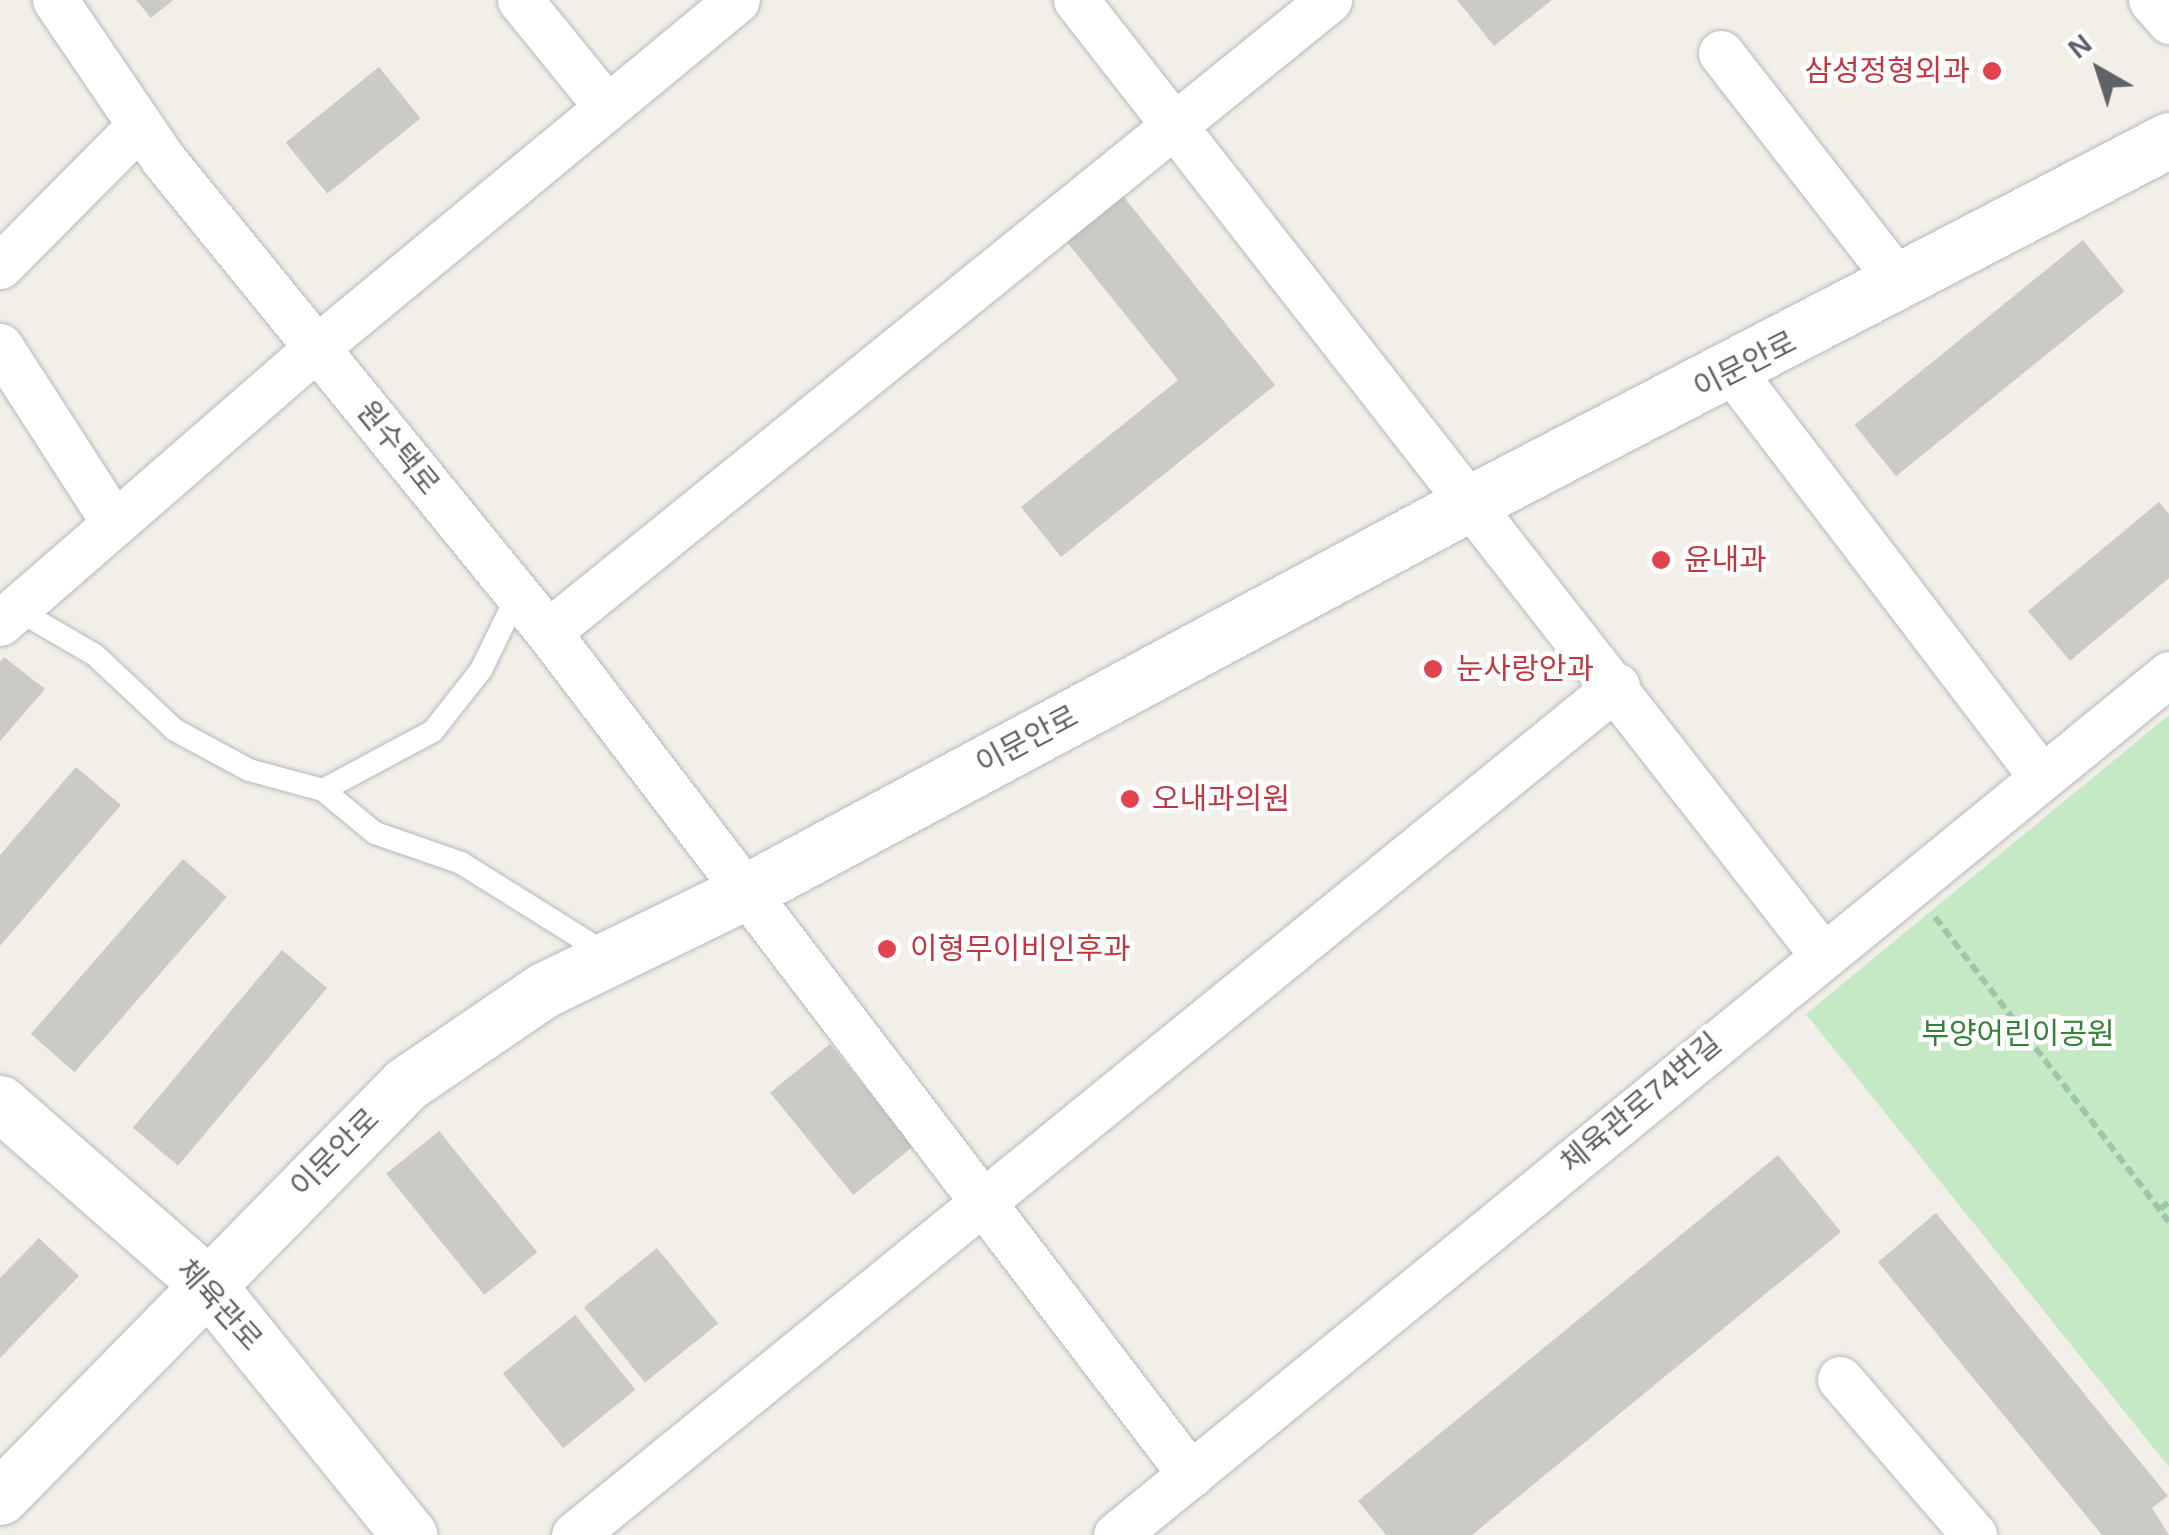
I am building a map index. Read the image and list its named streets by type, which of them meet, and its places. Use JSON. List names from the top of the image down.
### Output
{
  "streets": {
    "street": [
      "이문안로",
      "원수택로",
      "체육관로74번길",
      "체육관로"
    ]
  },
  "crossings": [
    ["이문안로", "원수택로"],
    ["이문안로", "체육관로"],
    ["원수택로", "체육관로74번길"]
  ],
  "parks": ["부양어린이공원"],
  "places": [
    "삼성정형외과",
    "윤내과",
    "눈사랑안과",
    "오내과의원",
    "이형무이비인후과"
  ],
  "north": "top left"
}
